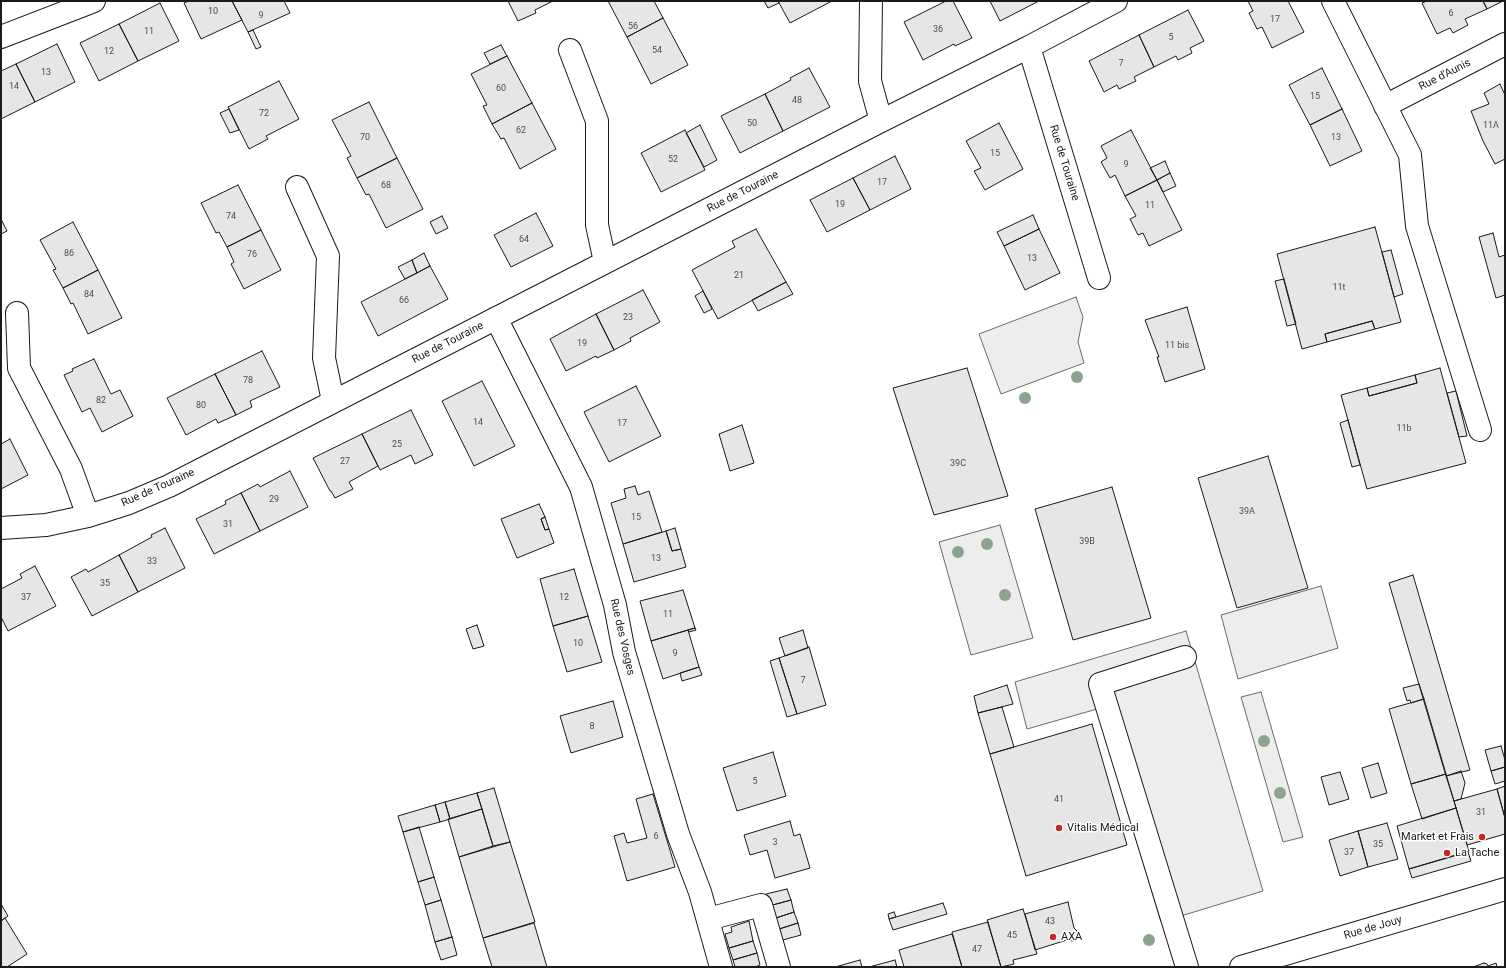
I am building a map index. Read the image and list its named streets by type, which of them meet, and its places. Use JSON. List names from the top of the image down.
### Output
{
  "streets": {
    "street": [
      "Rue d'Aunis",
      "Rue de Touraine",
      "Rue des Vosges",
      "Rue de Jouy"
    ]
  },
  "crossings": [
    ["Rue de Touraine", "Rue des Vosges"]
  ],
  "places": [
    "Vitalis Médical",
    "Market et Frais",
    "La Tache",
    "AXA"
  ],
  "house_numbers": [
    "10",
    "6",
    "9",
    "17",
    "56",
    "36",
    "11",
    "5",
    "54",
    "12",
    "7",
    "13",
    "14",
    "60",
    "15",
    "48",
    "72",
    "50",
    "11A",
    "62",
    "70",
    "13",
    "15",
    "52",
    "9",
    "17",
    "68",
    "19",
    "11",
    "74",
    "64",
    "86",
    "76",
    "13",
    "21",
    "11t",
    "84",
    "66",
    "23",
    "19",
    "11 bis",
    "78",
    "82",
    "80",
    "14",
    "17",
    "11b",
    "25",
    "27",
    "39C",
    "29",
    "39A",
    "15",
    "31",
    "39B",
    "13",
    "33",
    "35",
    "37",
    "12",
    "11",
    "10",
    "9",
    "7",
    "8",
    "5",
    "41",
    "31",
    "6",
    "3",
    "35",
    "37",
    "43",
    "45",
    "47"
  ]
}
